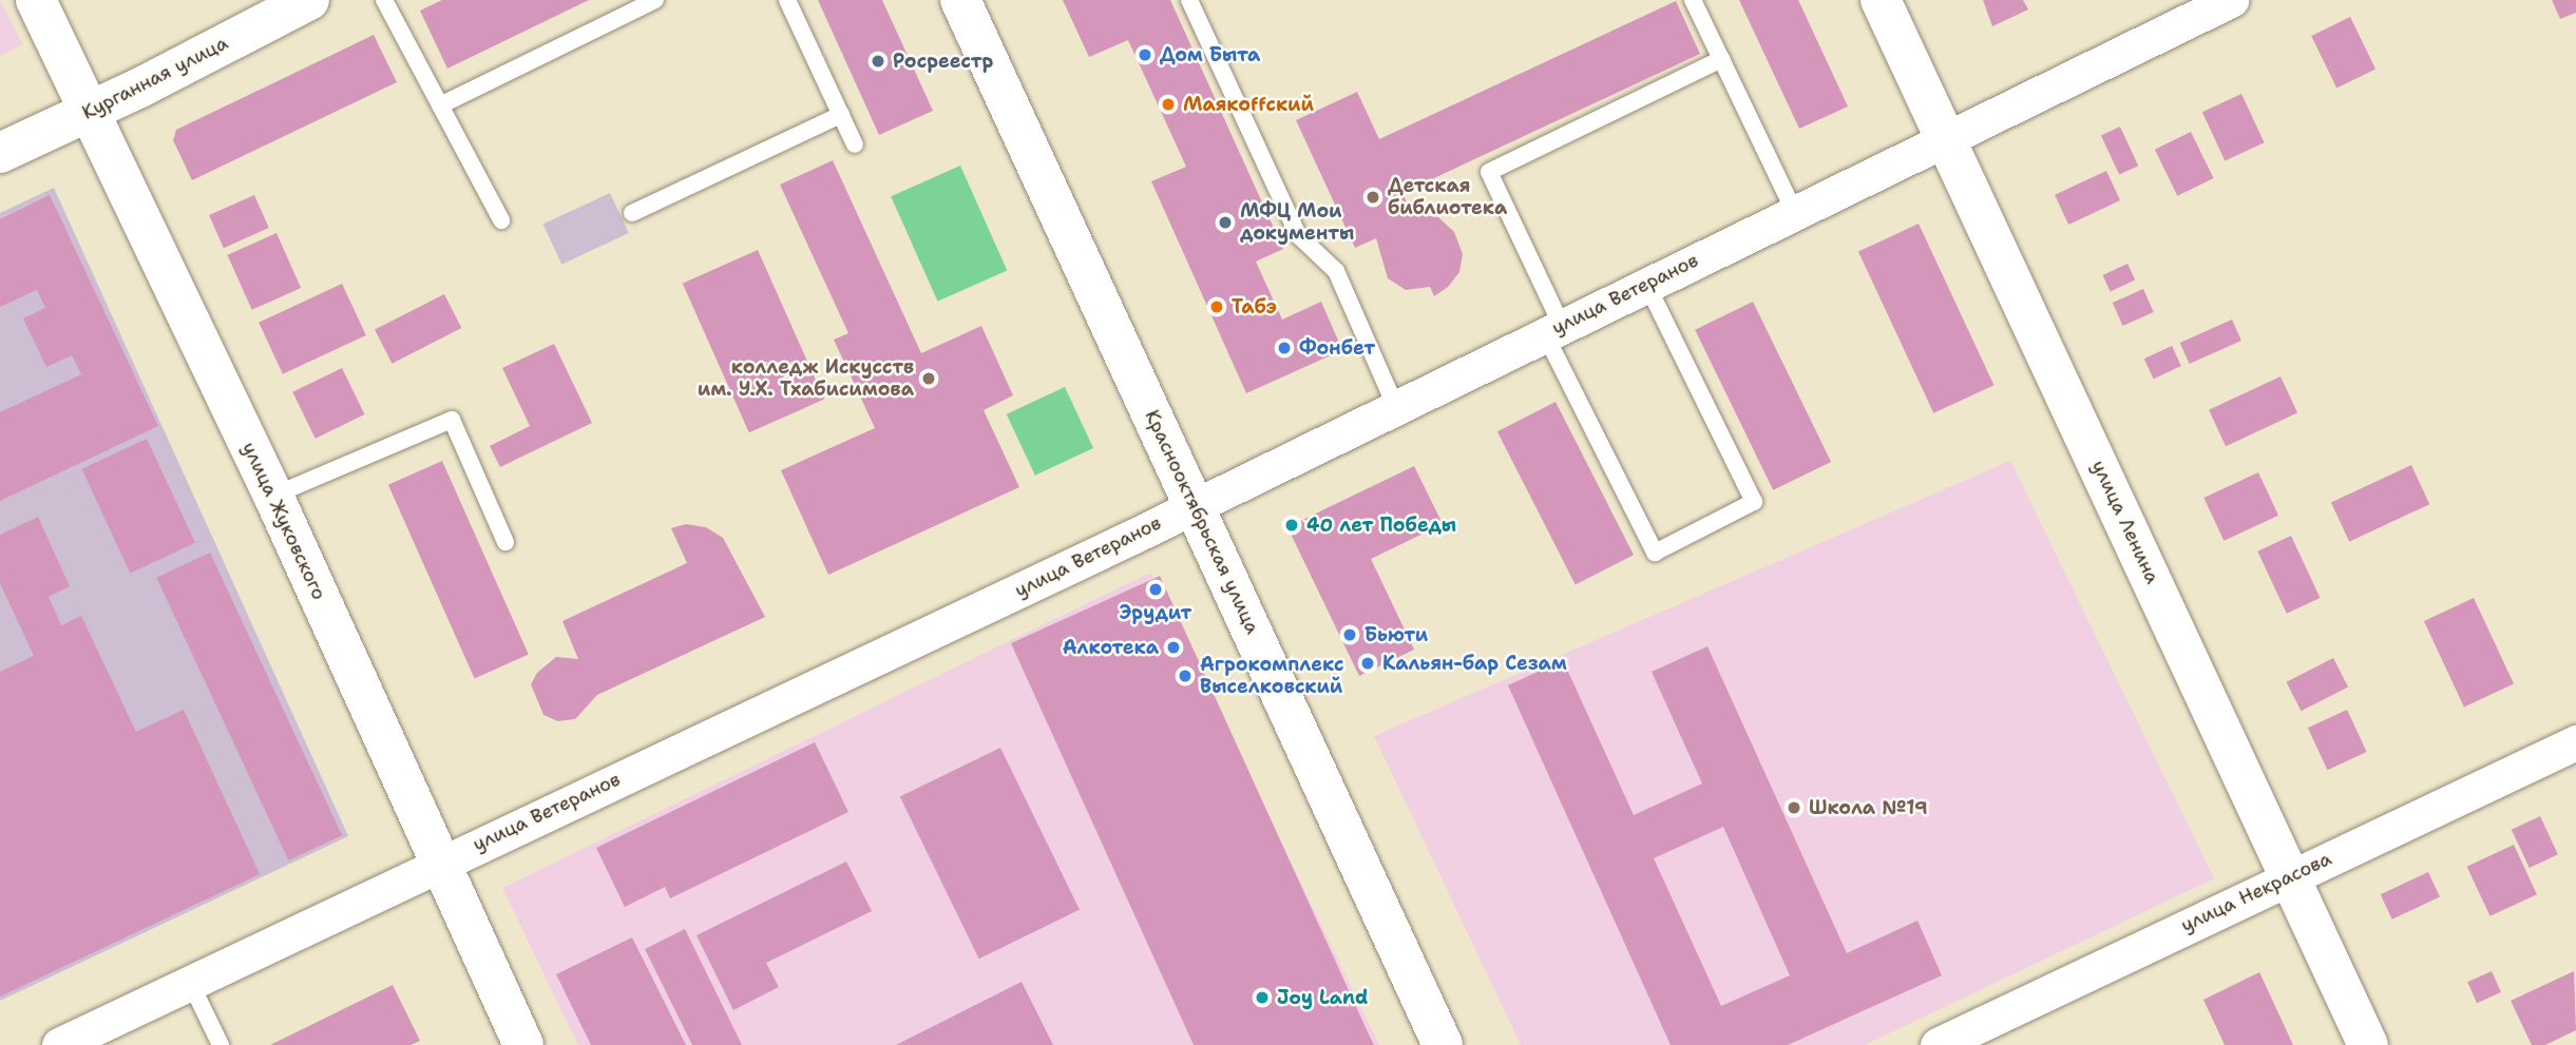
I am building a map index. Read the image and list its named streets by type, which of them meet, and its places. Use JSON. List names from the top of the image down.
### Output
{
  "streets": {
    "street": [
      "Курганная улица",
      "улица Ветеранов",
      "улица Жуковского",
      "Краснооктябрьская улица",
      "улица Ленина",
      "улица Некрасова"
    ]
  },
  "crossings": [
    ["Курганная улица", "улица Жуковского"],
    ["улица Ветеранов", "улица Жуковского"],
    ["улица Ветеранов", "Краснооктябрьская улица"],
    ["улица Ветеранов", "улица Ленина"],
    ["улица Ленина", "улица Некрасова"]
  ],
  "places": [
    "Дом Быта",
    "Росреестр",
    "Маякоffский",
    "Детская библиотека",
    "МФЦ Мои документы",
    "Табэ",
    "Фонбет",
    "колледж Искусств им. У.Х. Тхабисимова",
    "40 лет Победы",
    "Эрудит",
    "Бьюти",
    "Алкотека",
    "Кальян-бар Сезам",
    "Агрокомплекс Выселковский",
    "Школа №19",
    "Joy Land"
  ]
}
